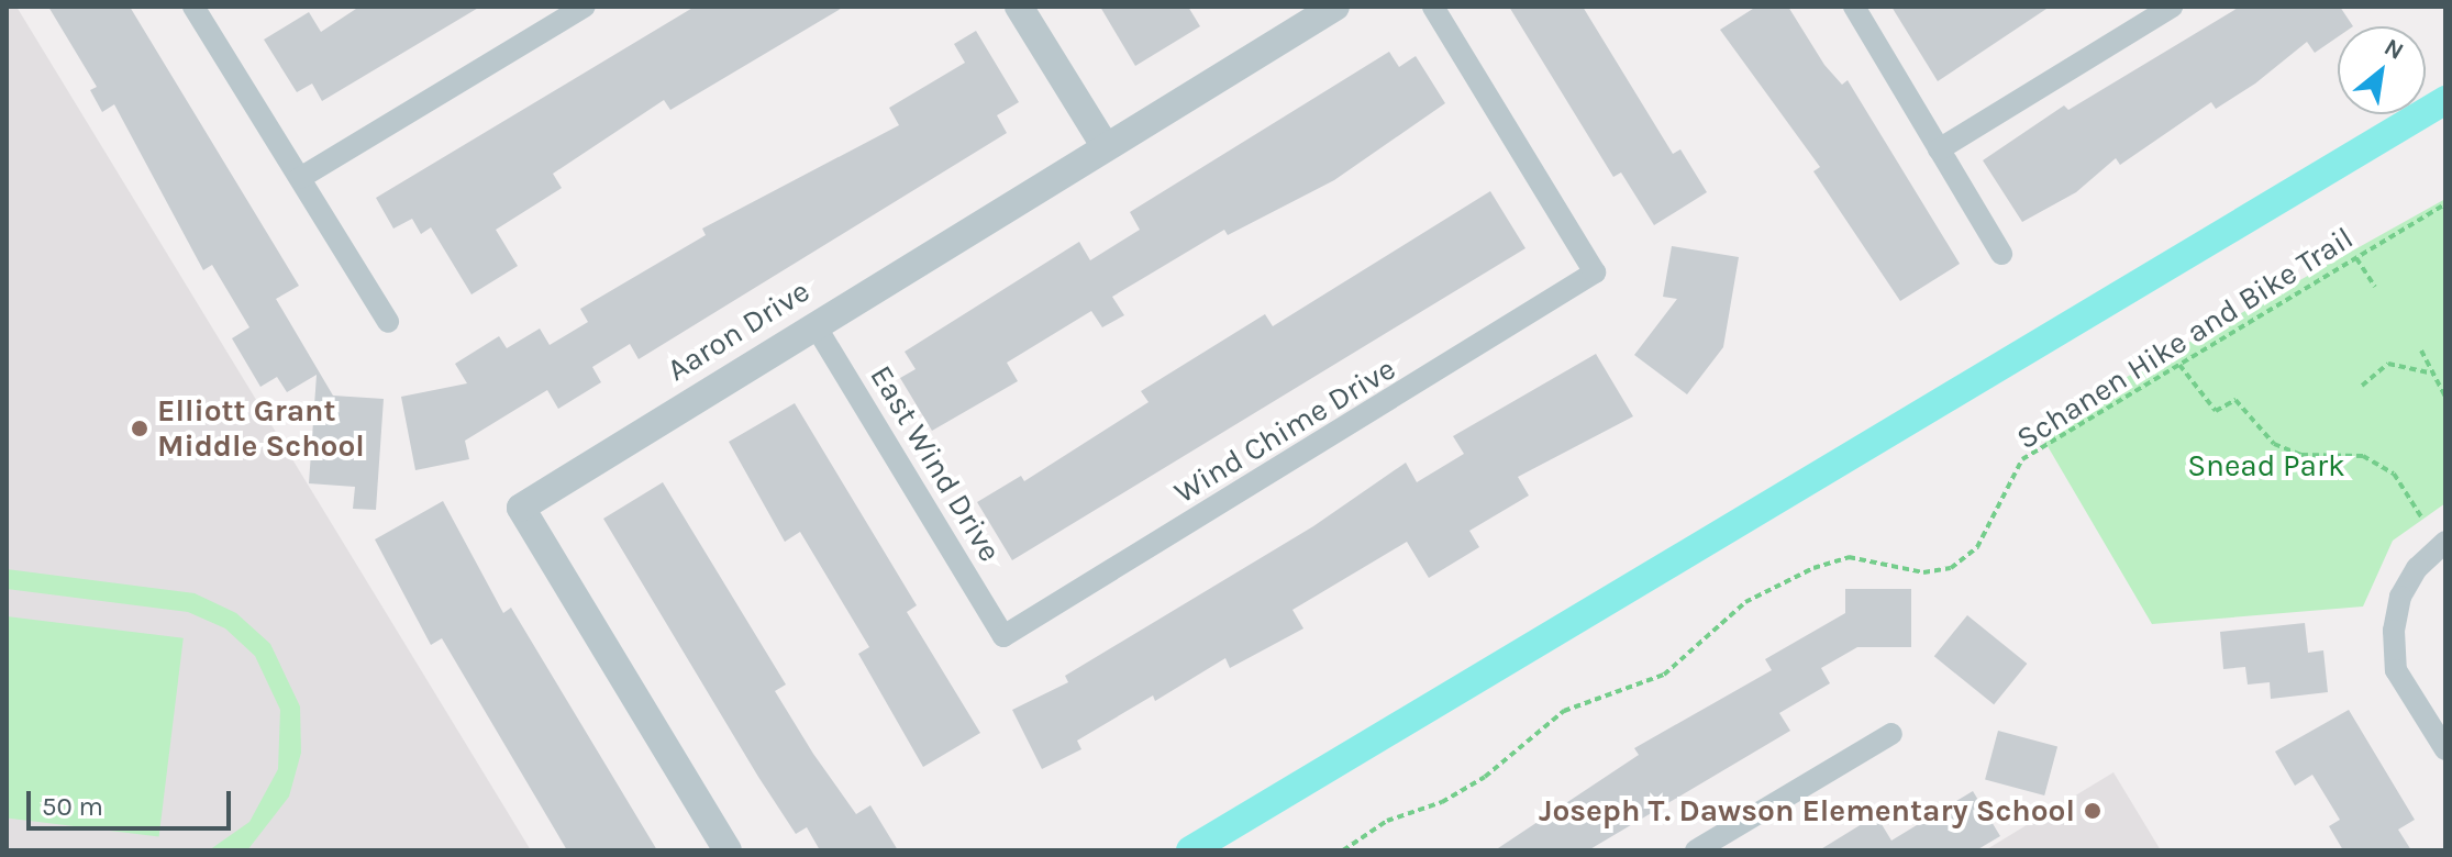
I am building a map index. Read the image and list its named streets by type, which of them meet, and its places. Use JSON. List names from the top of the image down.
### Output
{
  "streets": {
    "street": ["Aaron Drive", "Wind Chime Drive", "East Wind Drive"],
    "path": ["Schanen Hike and Bike Trail"]
  },
  "crossings": [
    ["Aaron Drive", "East Wind Drive"],
    ["Wind Chime Drive", "East Wind Drive"]
  ],
  "parks": ["Snead Park"],
  "places": ["Elliott Grant Middle School", "Joseph T. Dawson Elementary School"],
  "scale_bar": "50 m",
  "north": "top right"
}
